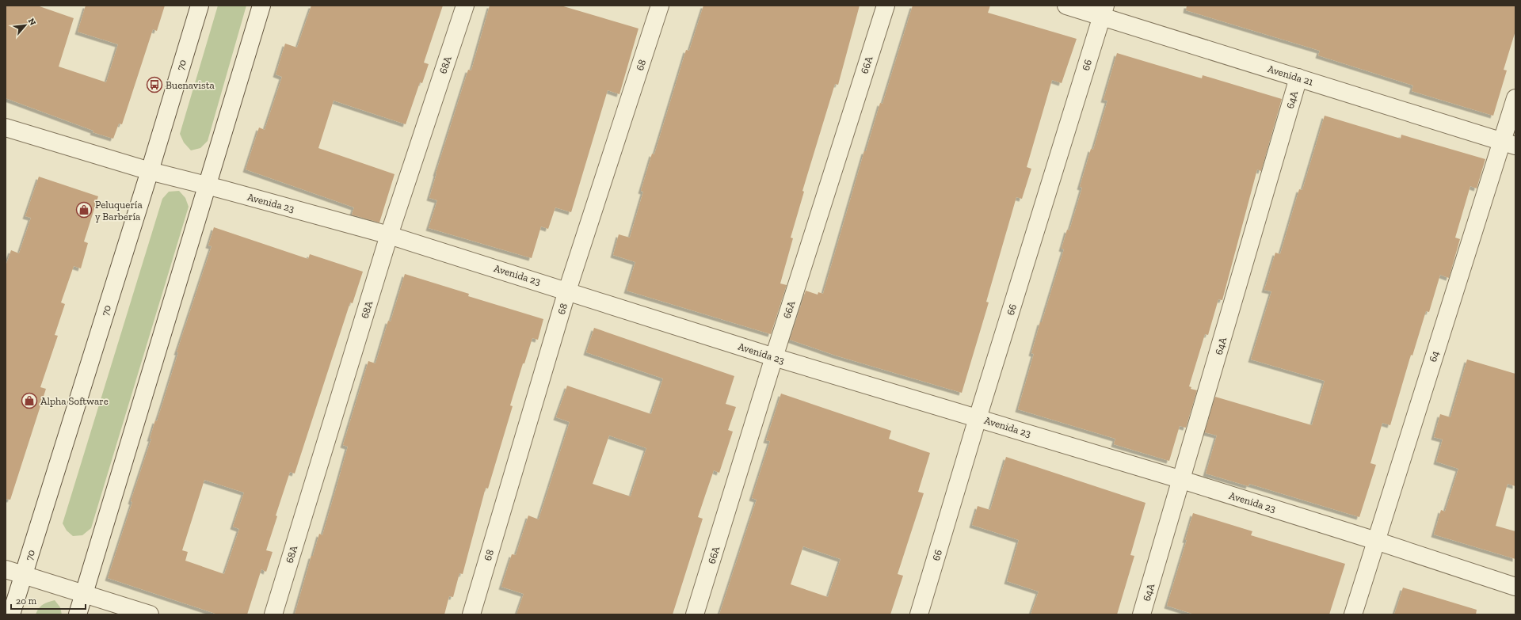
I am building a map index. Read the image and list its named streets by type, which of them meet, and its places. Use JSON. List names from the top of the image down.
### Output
{
  "streets": {
    "street": [
      "70",
      "68A",
      "68",
      "66A",
      "66",
      "Avenida 21",
      "64A",
      "Avenida 23",
      "64"
    ]
  },
  "crossings": [
    ["70", "Avenida 23"],
    ["68A", "Avenida 23"],
    ["68", "Avenida 23"],
    ["66A", "Avenida 23"],
    ["66", "Avenida 21"],
    ["66", "Avenida 23"],
    ["Avenida 21", "64A"],
    ["Avenida 21", "64"],
    ["64A", "Avenida 23"],
    ["Avenida 23", "64"]
  ],
  "places": {
    "bus stop": ["Buenavista"],
    "shop": ["Peluquería y Barbería", "Alpha Software"]
  },
  "scale_bar": "20 m",
  "north": "top right"
}
